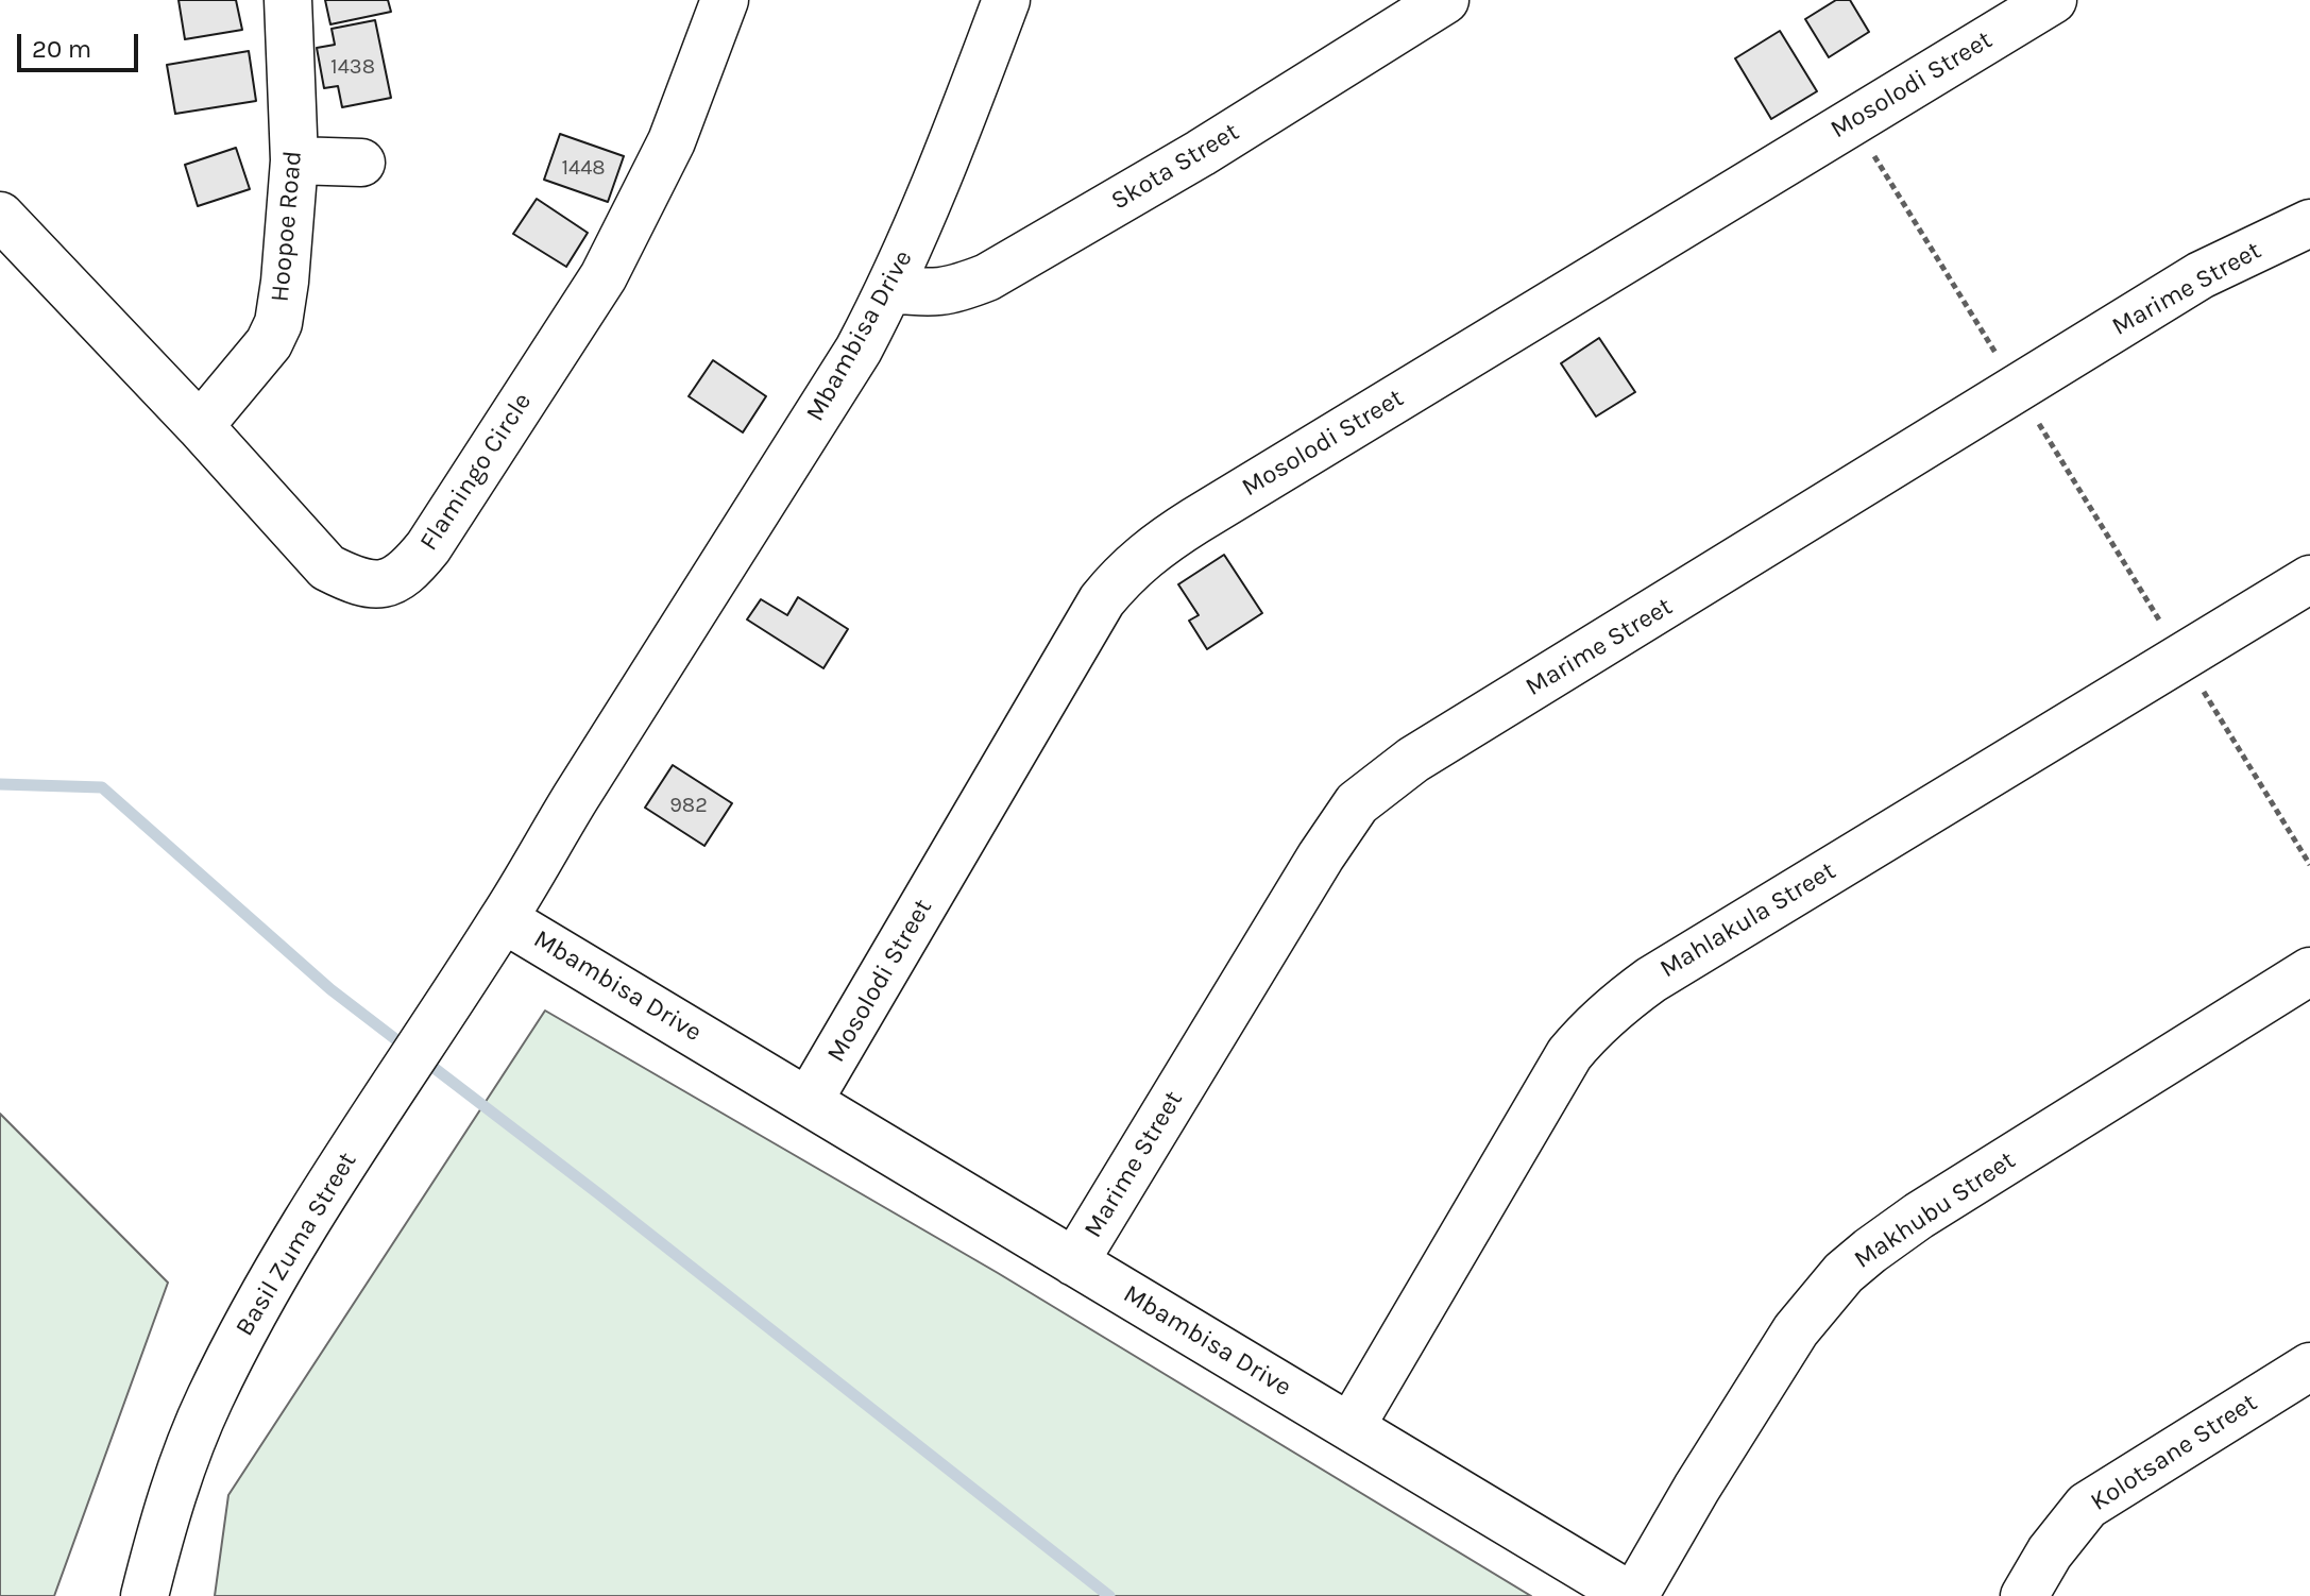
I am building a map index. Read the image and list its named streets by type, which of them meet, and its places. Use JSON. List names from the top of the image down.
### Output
{
  "streets": {
    "street": [
      "Mosolodi Street",
      "Skota Street",
      "Hoopoe Road",
      "Marime Street",
      "Mbambisa Drive",
      "Flamingo Circle",
      "Mahlakula Street",
      "Makhubu Street",
      "Basil Zuma Street",
      "Kolotsane Street"
    ]
  },
  "crossings": [
    ["Mosolodi Street", "Mbambisa Drive"],
    ["Skota Street", "Mbambisa Drive"],
    ["Hoopoe Road", "Flamingo Circle"],
    ["Marime Street", "Mbambisa Drive"],
    ["Mbambisa Drive", "Mahlakula Street"],
    ["Mbambisa Drive", "Makhubu Street"],
    ["Mbambisa Drive", "Basil Zuma Street"]
  ],
  "house_numbers": ["1438", "1448", "982"],
  "scale_bar": "20 m"
}
